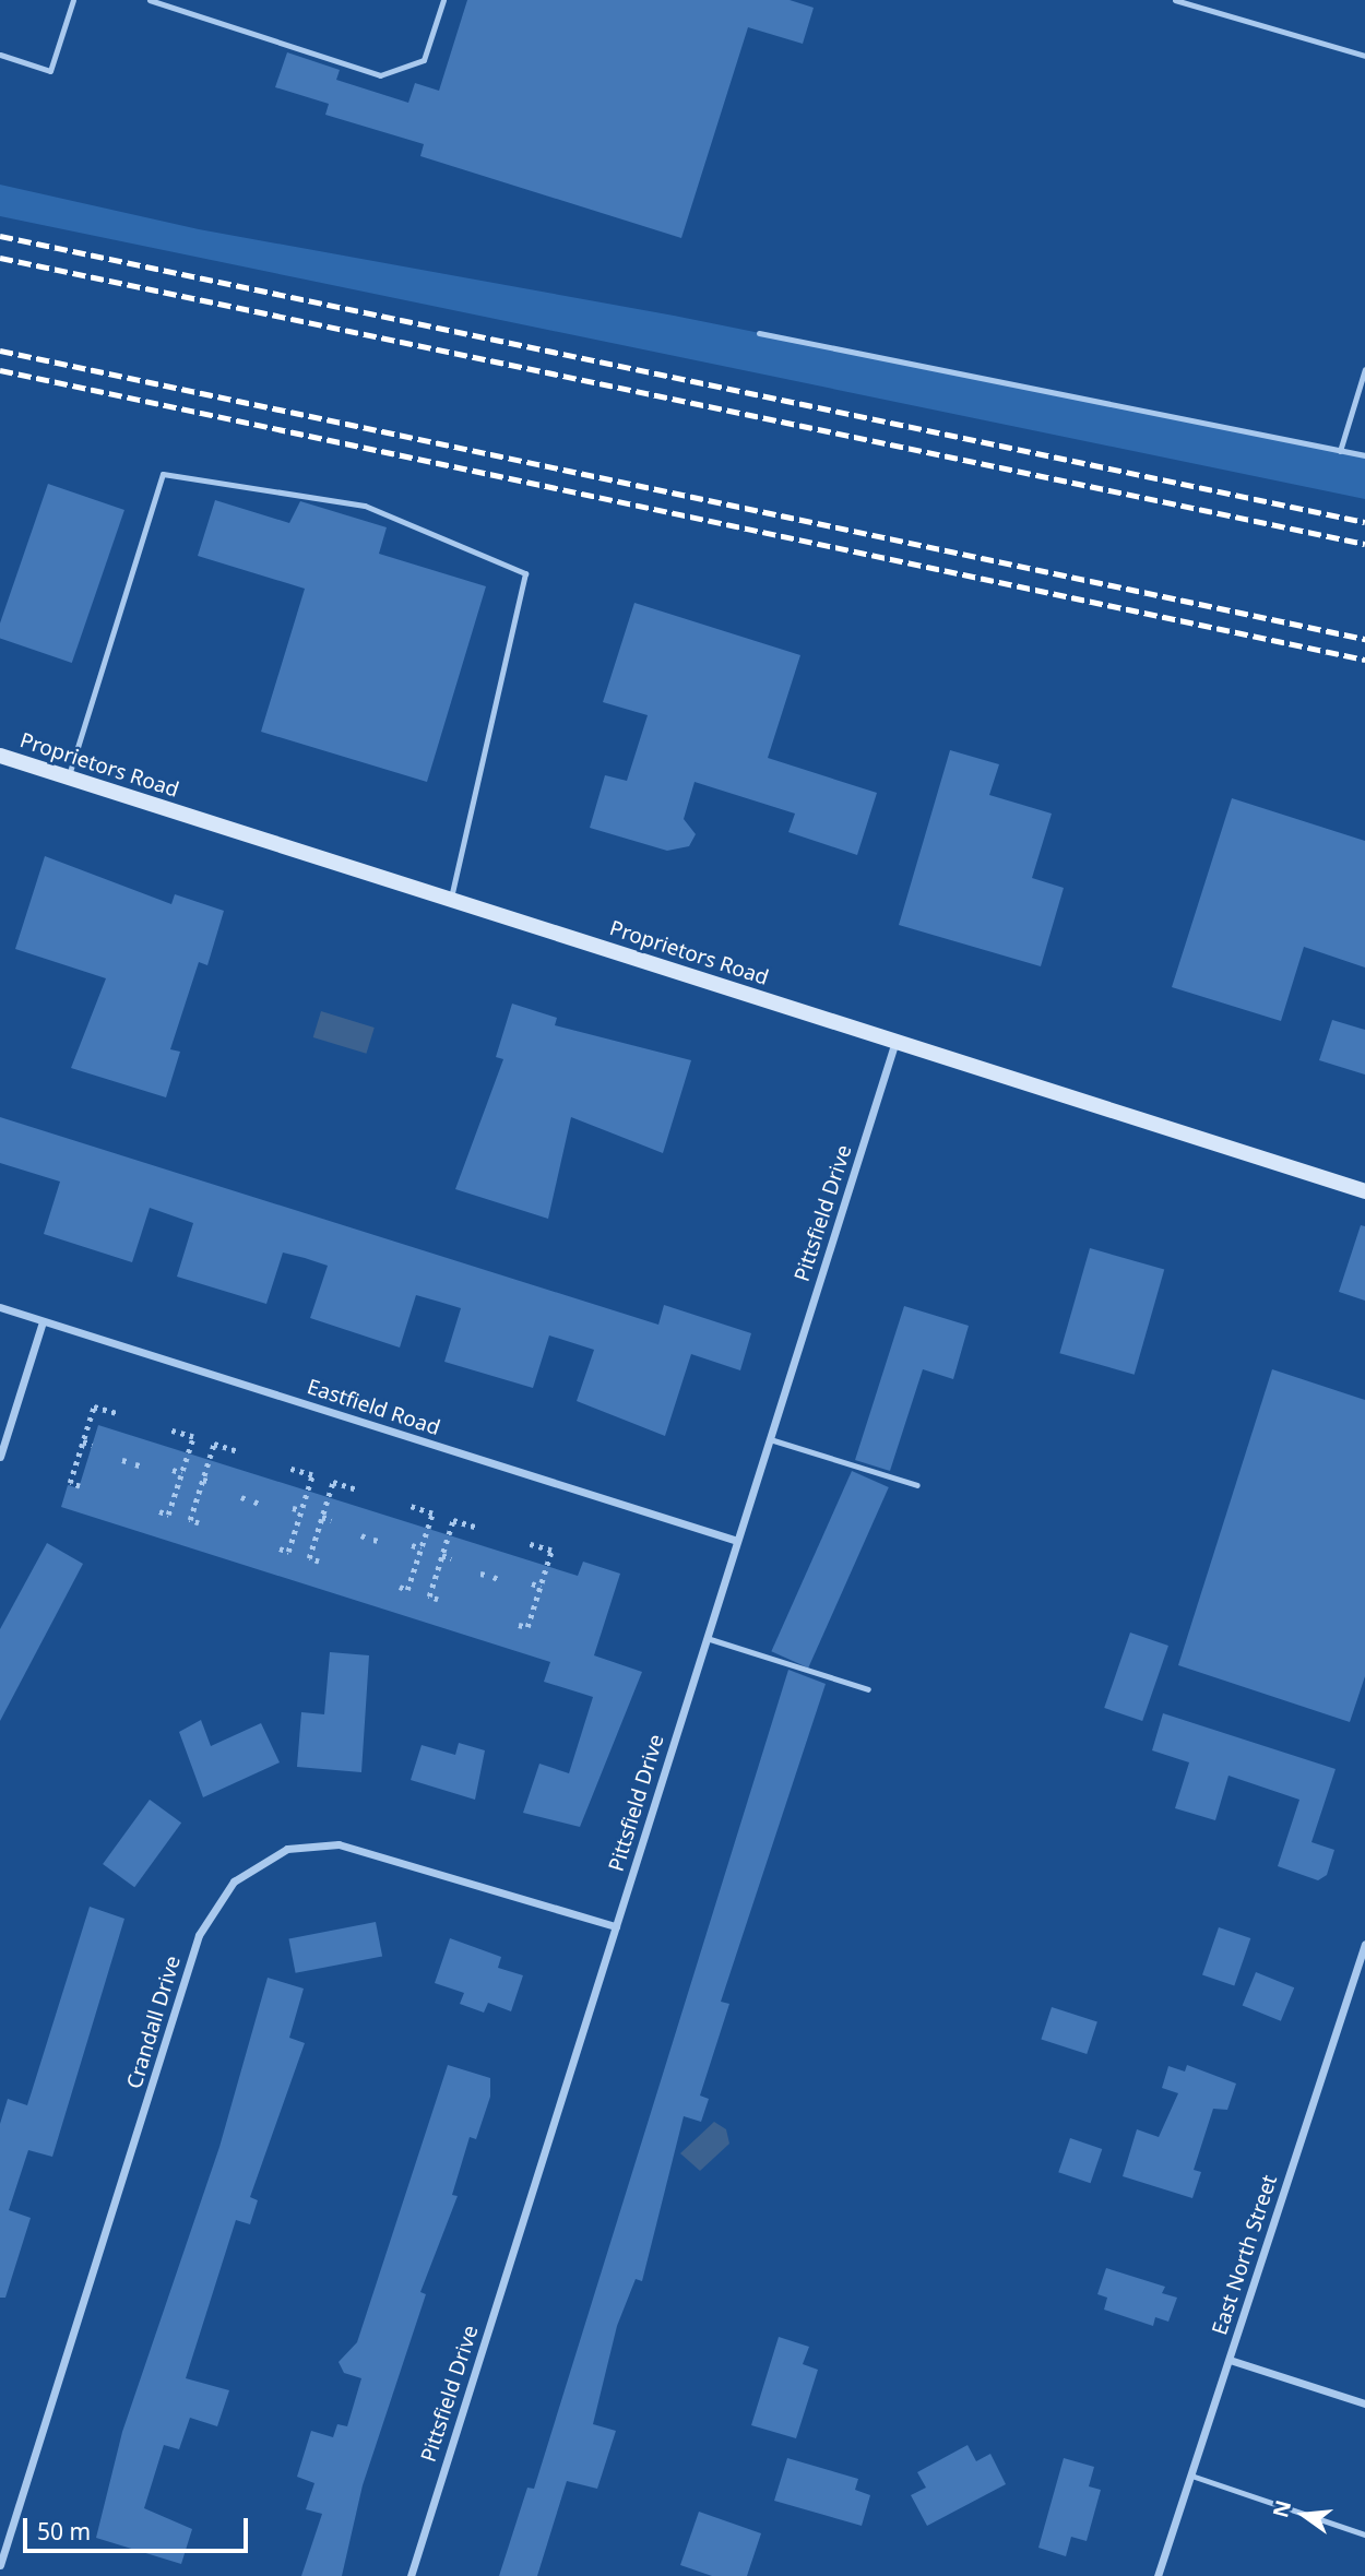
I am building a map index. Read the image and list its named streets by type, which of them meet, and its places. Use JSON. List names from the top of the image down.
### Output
{
  "streets": {
    "street": [
      "Proprietors Road",
      "Pittsfield Drive",
      "Eastfield Road",
      "Crandall Drive",
      "East North Street"
    ]
  },
  "crossings": [
    ["Proprietors Road", "Pittsfield Drive"],
    ["Pittsfield Drive", "Eastfield Road"],
    ["Pittsfield Drive", "Crandall Drive"]
  ],
  "scale_bar": "50 m",
  "north": "left"
}
